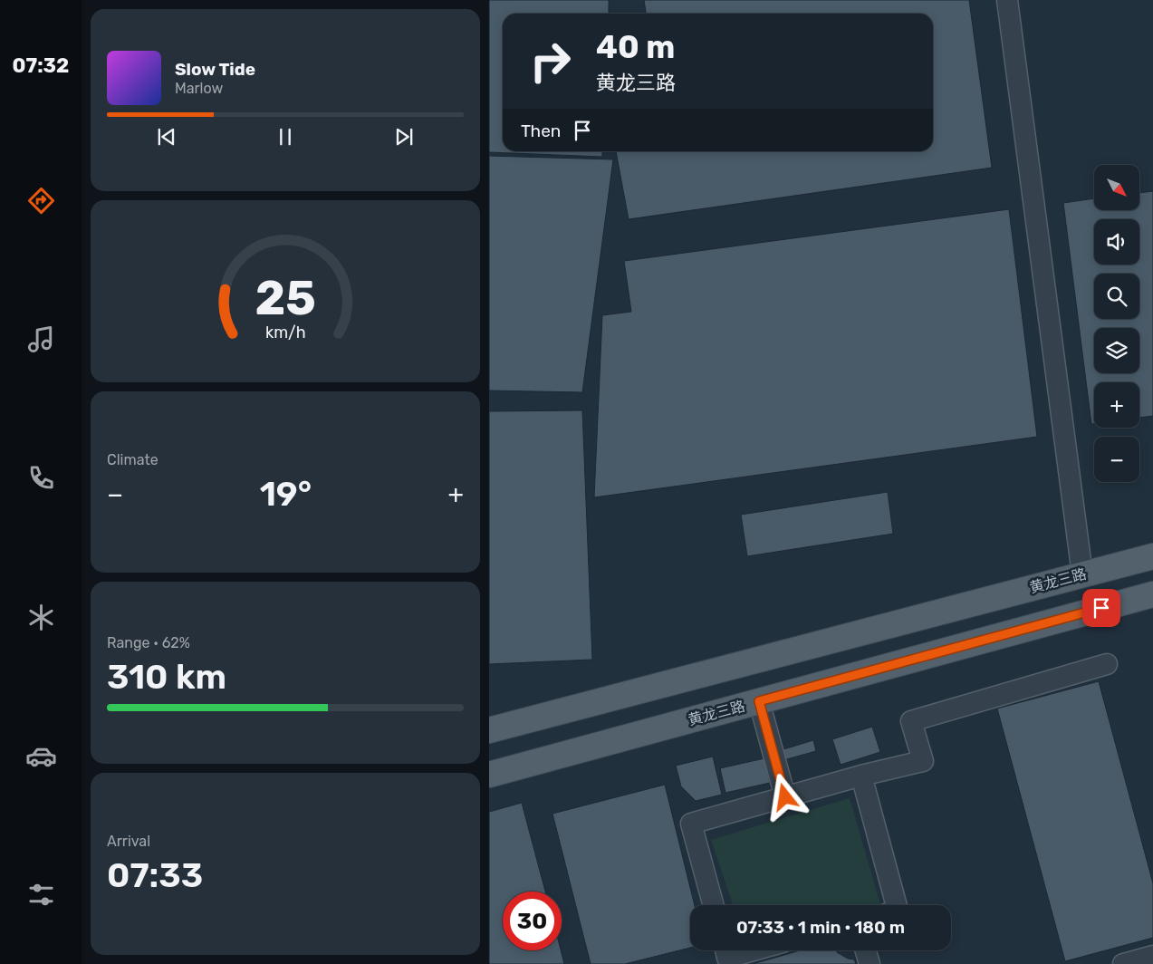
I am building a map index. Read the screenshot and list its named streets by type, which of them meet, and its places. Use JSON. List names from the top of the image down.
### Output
{
  "streets": {
    "main road": ["黄龙三路"]
  },
  "north": "bottom right",
  "page": {
    "tabs": "07:32",
    "turn": ["40 m", "黄龙三路"],
    "song": ["Slow Tide", "Marlow"],
    "then": "Then",
    "map_buttons": ["+", "−"],
    "tile": [
      "Climate",
      ["Range · 62%", "310 km"],
      ["Arrival", "07:33"]
    ],
    "heat": ["−", "19°", "+"],
    "limit": "30",
    "trip": "07:33 · 1 min · 180 m",
    "gauge": ["25", "km/h"]
  }
}
